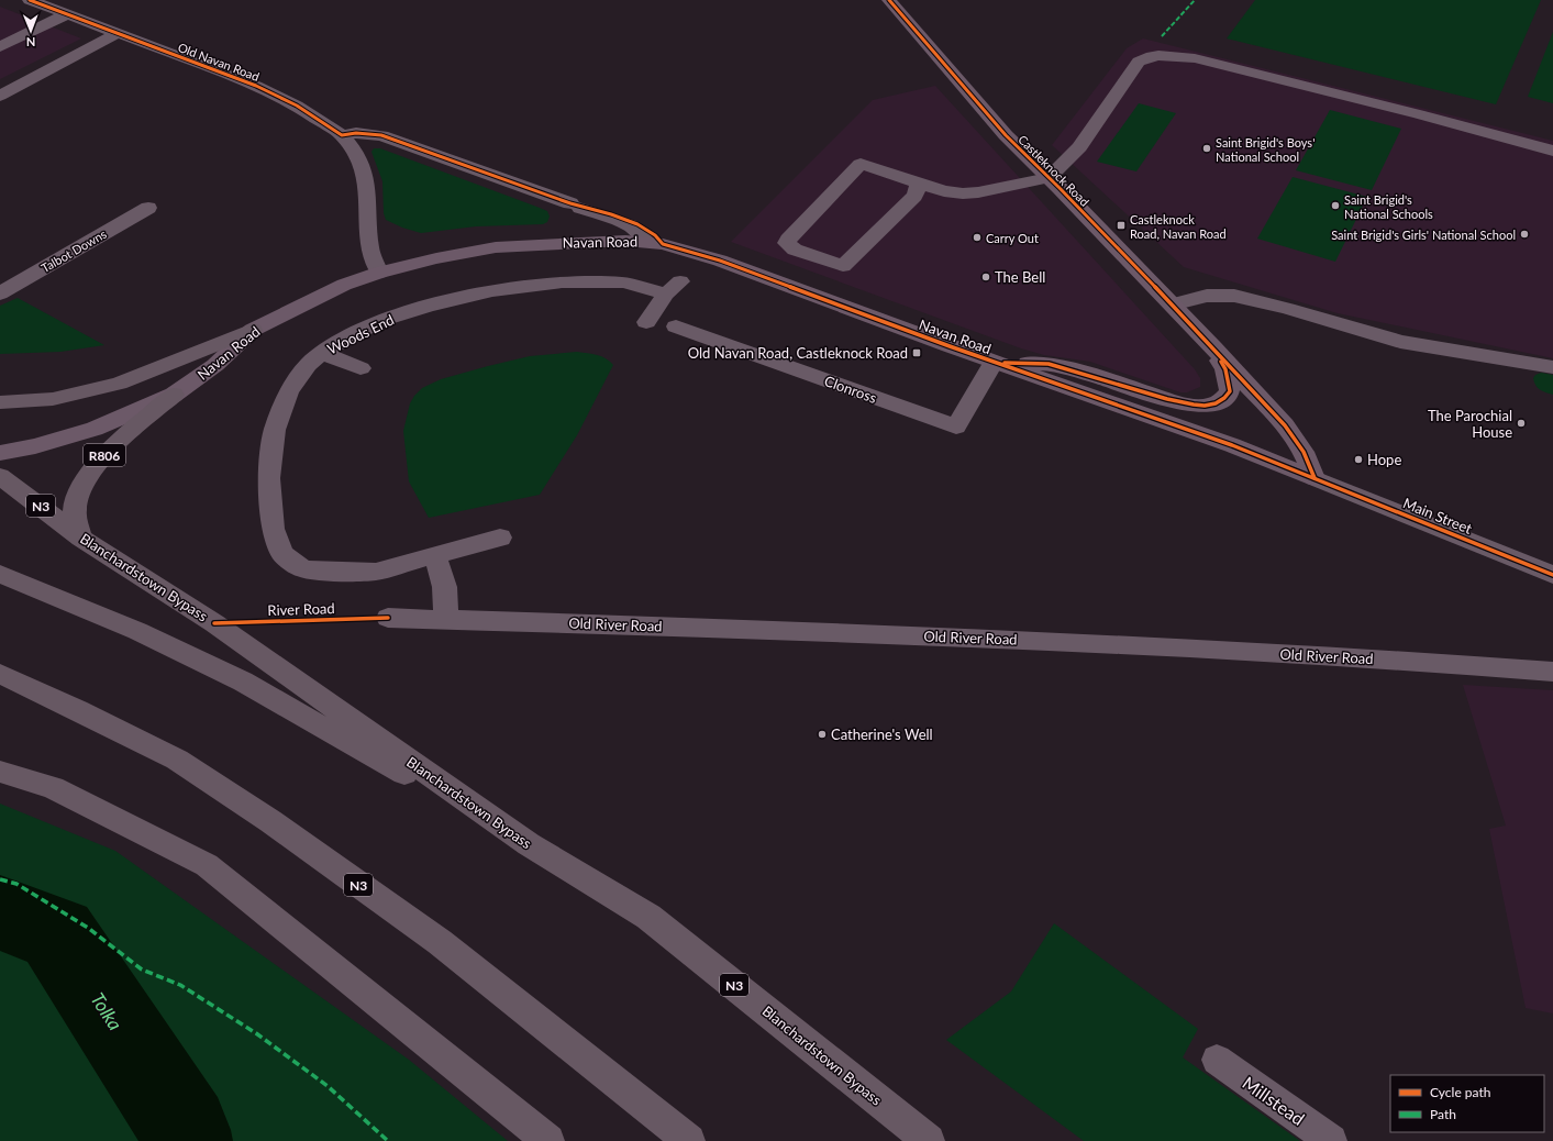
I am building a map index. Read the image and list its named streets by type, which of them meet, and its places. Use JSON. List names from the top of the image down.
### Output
{
  "streets": {
    "highway": ["R806", "N3", "Blanchardstown Bypass"],
    "main road": ["Castleknock Road", "Navan Road"],
    "street": [
      "Old Navan Road",
      "Talbot Downs",
      "Woods End",
      "Clonross",
      "Main Street",
      "Old River Road",
      "Millstead"
    ],
    "cycle path": ["River Road"]
  },
  "crossings": [
    ["Old Navan Road", "Navan Road"],
    ["Castleknock Road", "Navan Road"],
    ["Castleknock Road", "Clonross"],
    ["Castleknock Road", "Main Street"],
    ["Navan Road", "Clonross"],
    ["Navan Road", "R806"],
    ["Navan Road", "Main Street"],
    ["R806", "Blanchardstown Bypass"]
  ],
  "water": ["Tolka"],
  "places": {
    "other": [
      "Saint Brigid's Boys' National School",
      "Saint Brigid's National Schools",
      "Saint Brigid's Girls' National School",
      "Carry Out",
      "The Bell",
      "The Parochial House",
      "Hope",
      "Catherine's Well"
    ],
    "transit": ["Castleknock Road, Navan Road", "Old Navan Road, Castleknock Road"]
  },
  "legend": ["Cycle path", "Path"],
  "north": "bottom"
}
